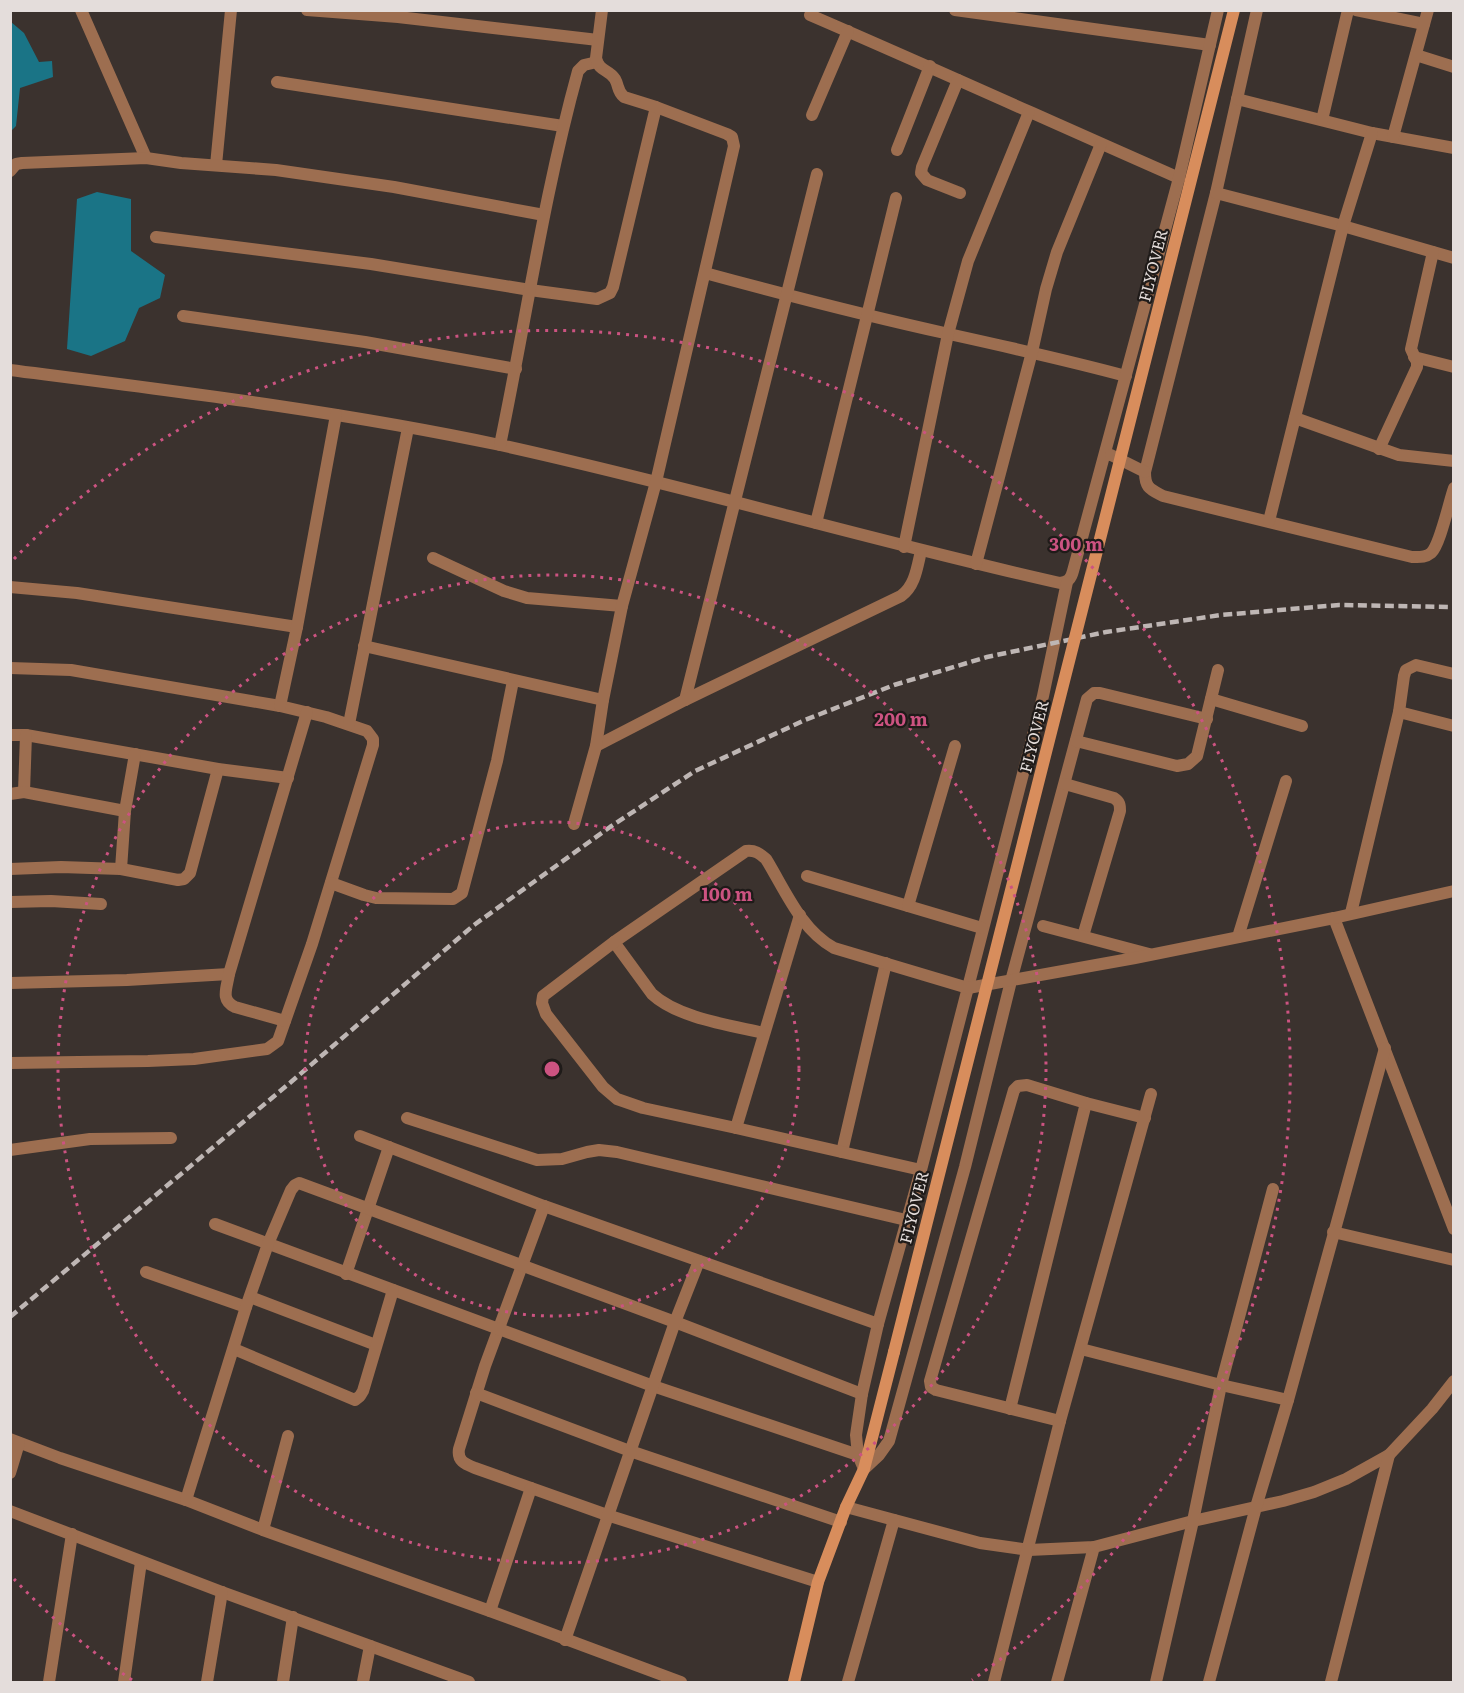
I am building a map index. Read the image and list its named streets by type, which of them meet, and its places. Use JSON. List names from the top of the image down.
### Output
{
  "streets": {
    "main road": ["FLYOVER"]
  },
  "rings": ["300 m", "200 m", "100 m"]
}
